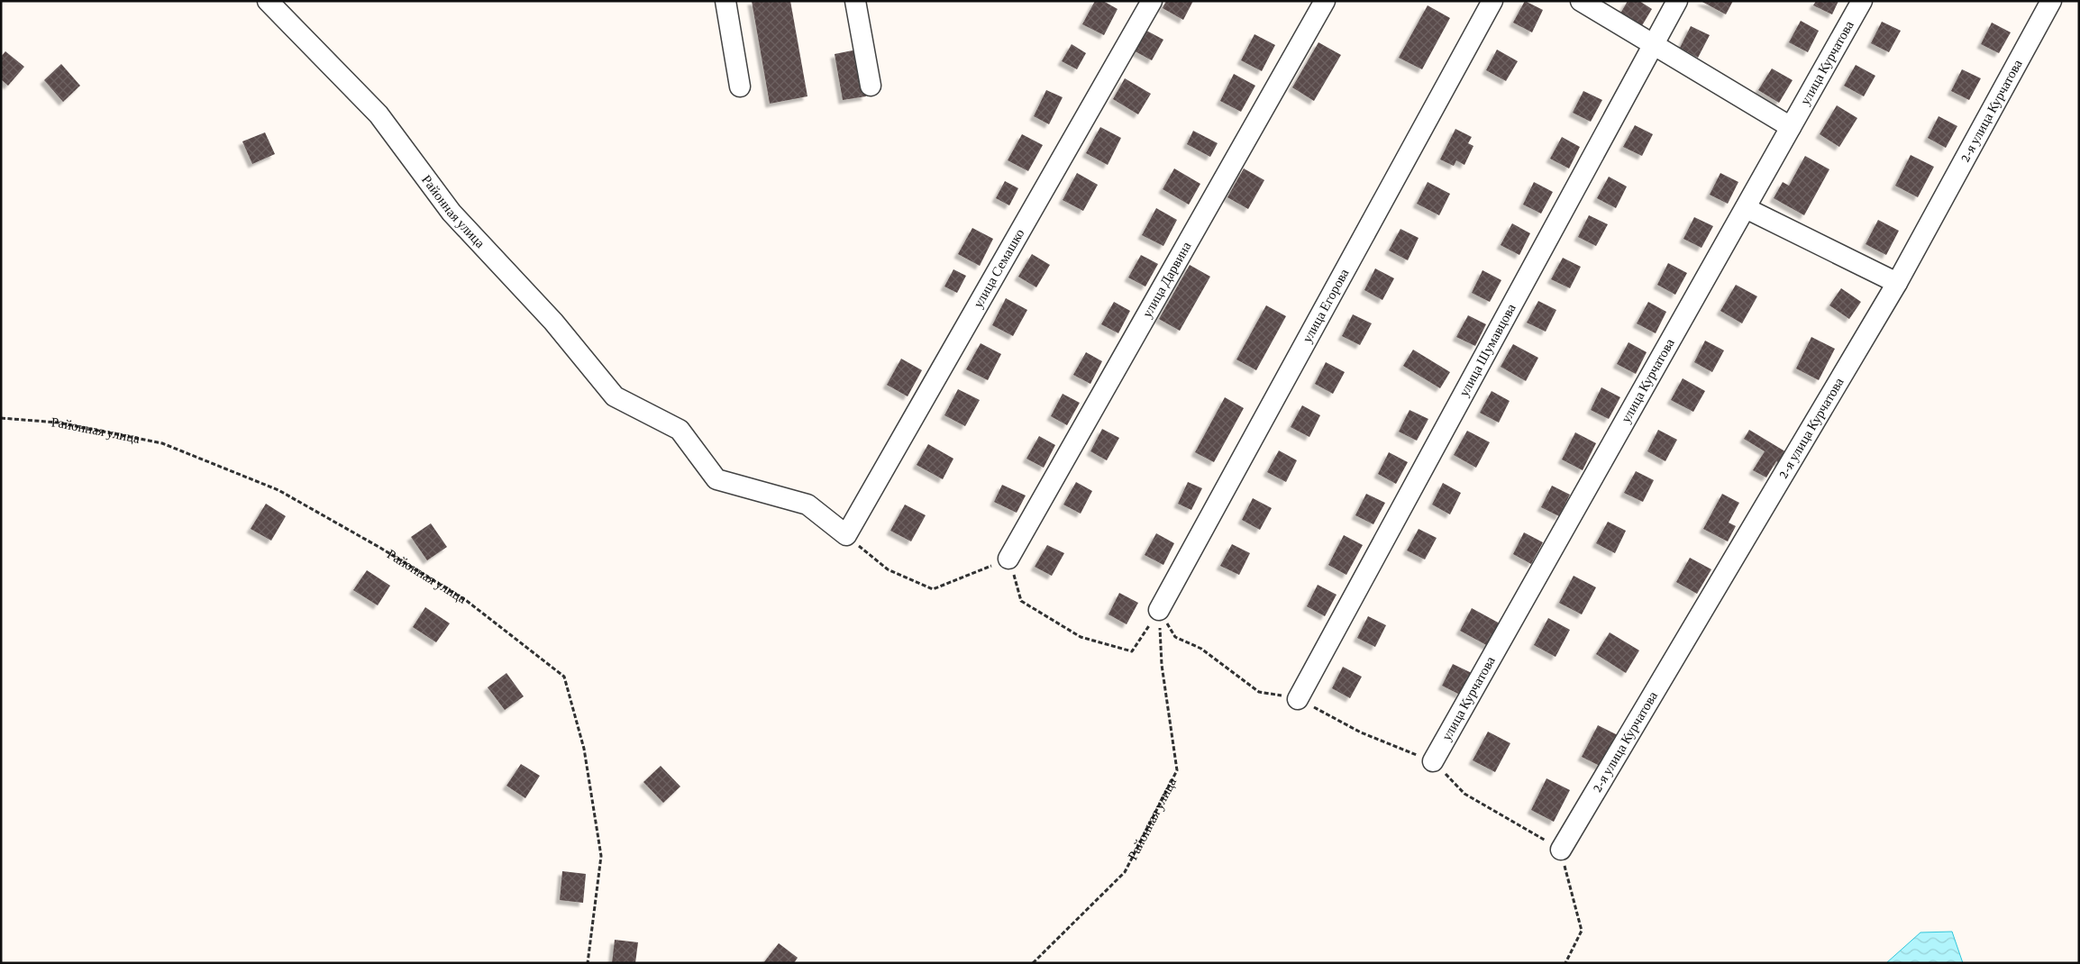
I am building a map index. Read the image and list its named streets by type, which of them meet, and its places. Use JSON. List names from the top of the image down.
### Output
{
  "streets": {
    "street": [
      "улица Курчатова",
      "2-я улица Курчатова",
      "Районная улица",
      "улица Семашко",
      "улица Дарвина",
      "улица Егорова",
      "улица Шумавцова"
    ]
  },
  "crossings": [
    ["Районная улица", "улица Семашко"],
    ["Районная улица", "улица Егорова"]
  ]
}
